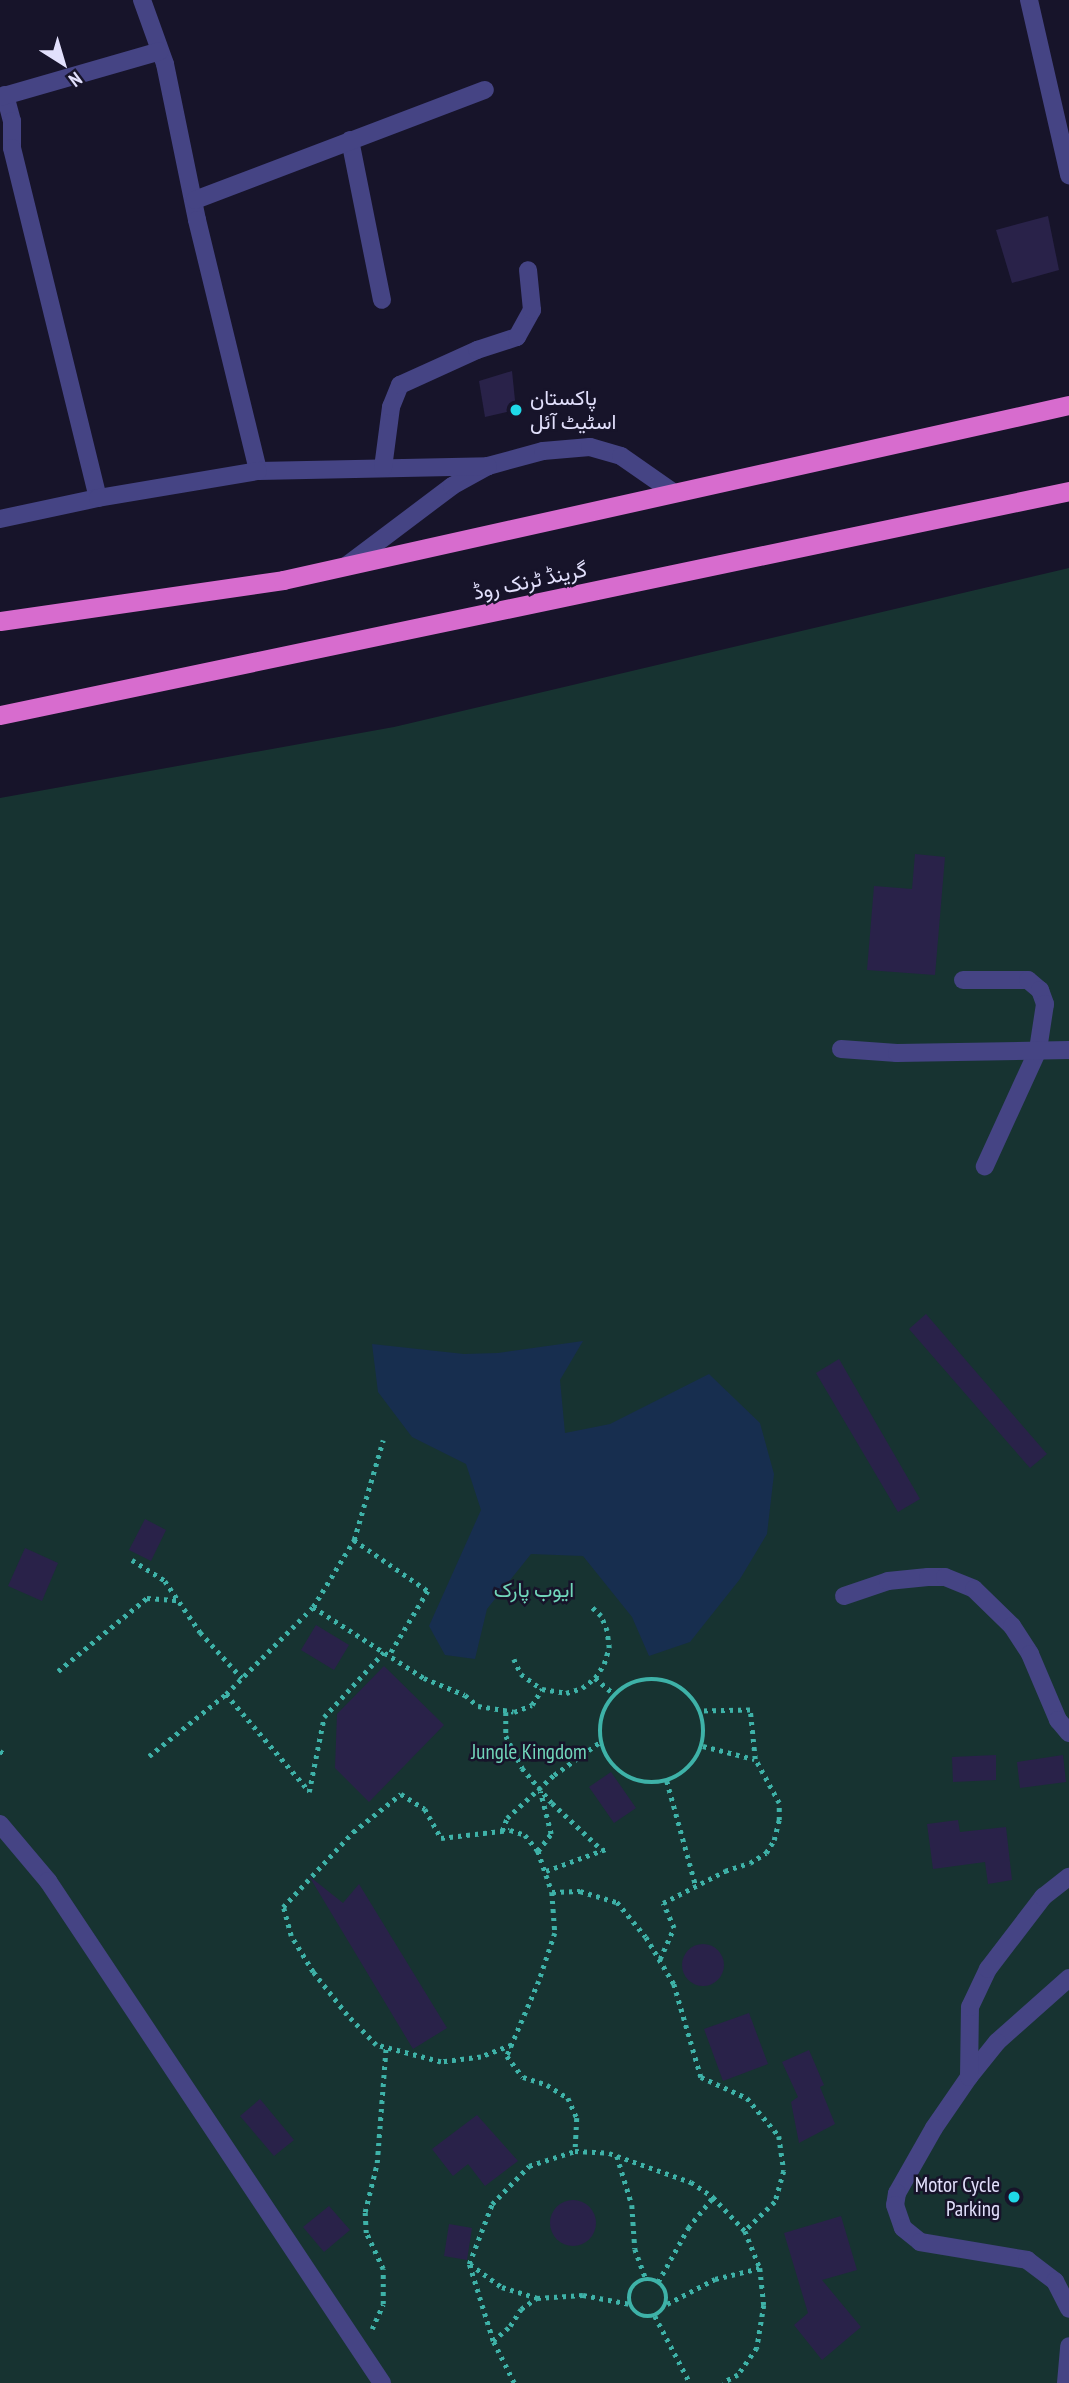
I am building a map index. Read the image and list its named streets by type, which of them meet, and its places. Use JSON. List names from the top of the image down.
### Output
{
  "streets": {
    "highway": ["گرینڈ ٹرنک روڈ"]
  },
  "parks": ["ایوب پارک", "Jungle Kingdom"],
  "places": ["پاکستان اسٹیٹ آئل", "Motor Cycle Parking"],
  "north": "bottom right"
}
